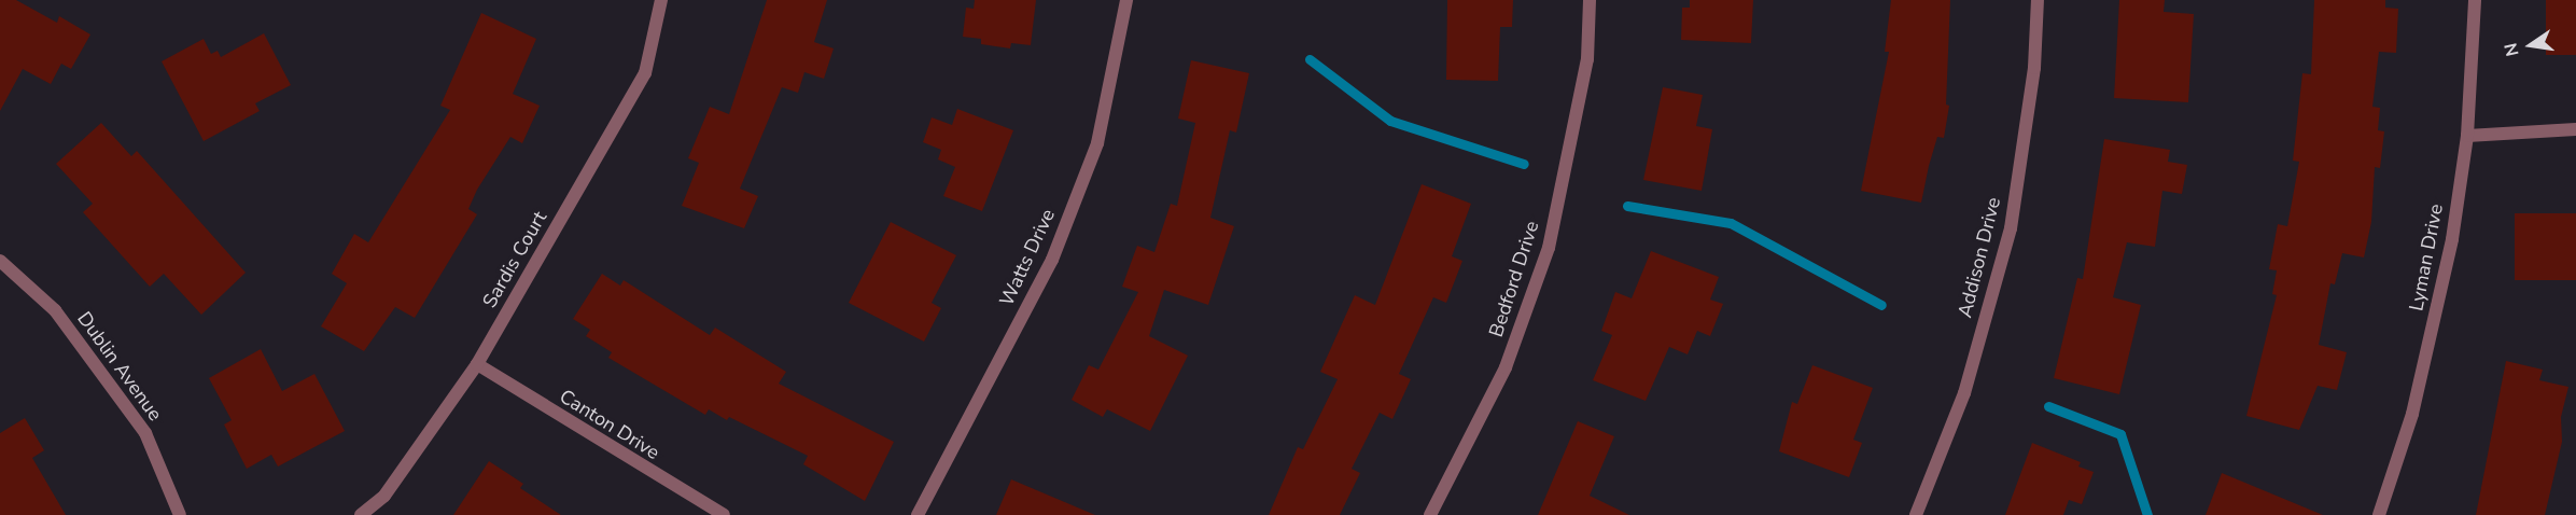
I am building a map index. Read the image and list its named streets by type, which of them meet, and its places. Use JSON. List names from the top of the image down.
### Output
{
  "streets": {
    "street": [
      "Watts Drive",
      "Addison Drive",
      "Lyman Drive",
      "Sardis Court",
      "Bedford Drive",
      "Dublin Avenue",
      "Canton Drive"
    ]
  },
  "crossings": [
    ["Sardis Court", "Canton Drive"]
  ],
  "north": "left"
}
